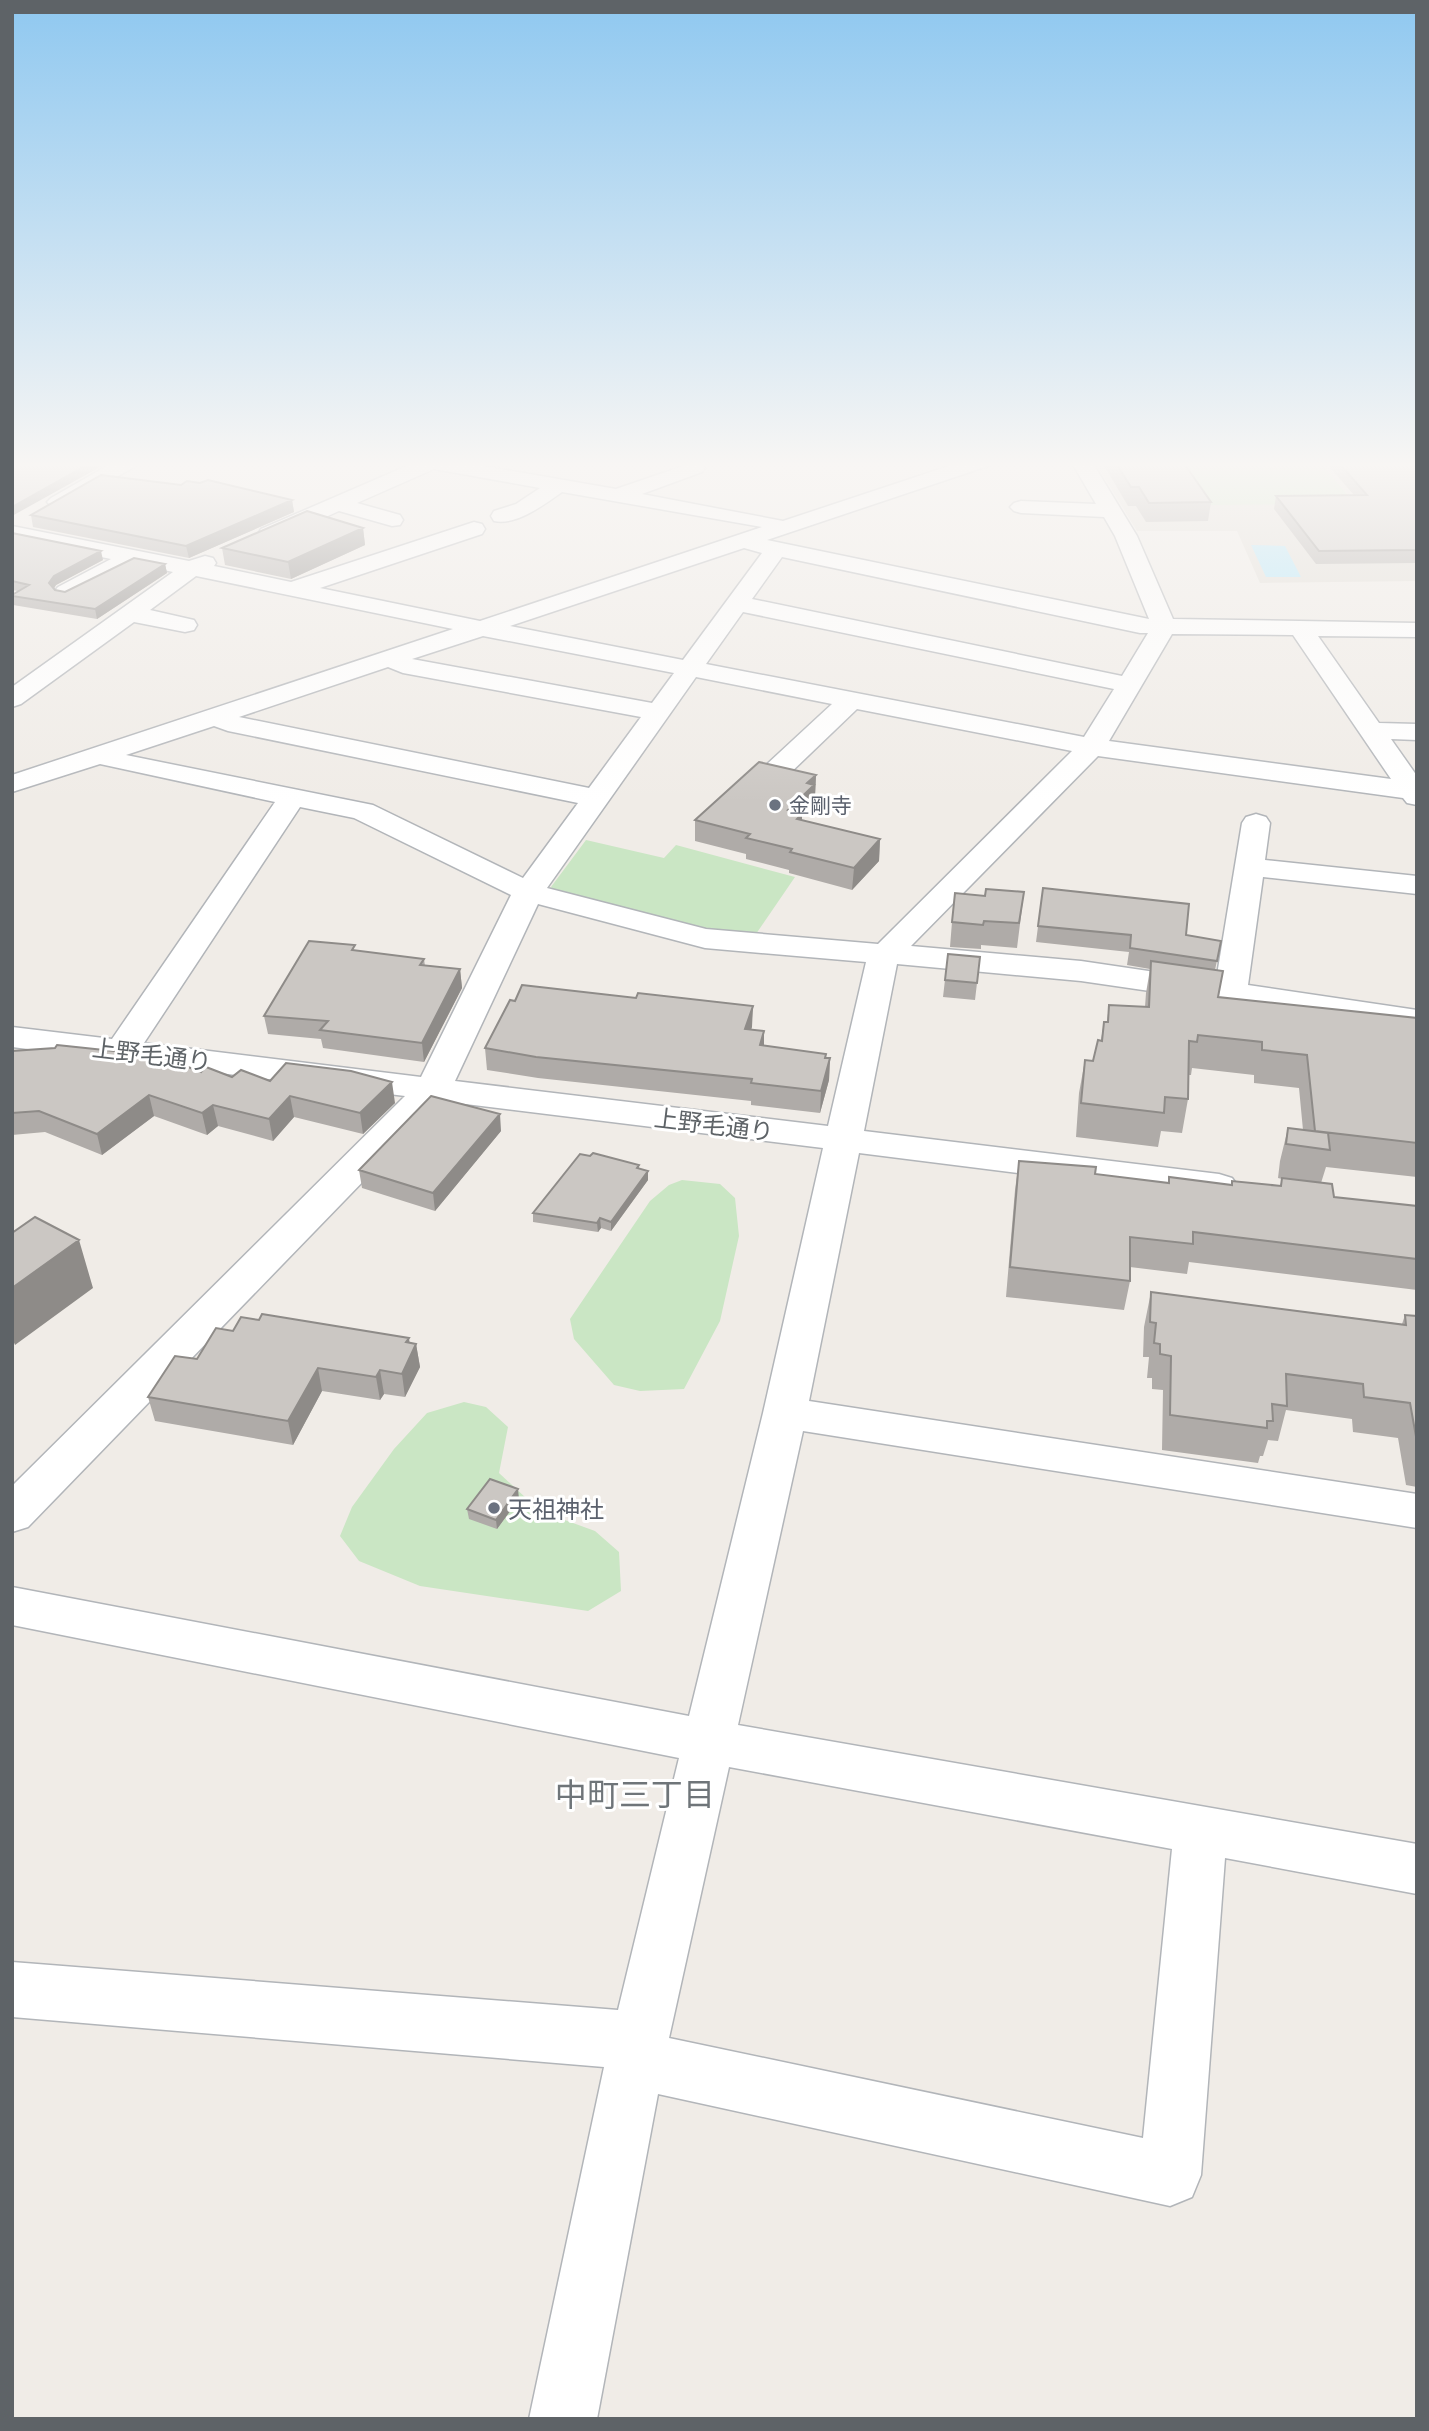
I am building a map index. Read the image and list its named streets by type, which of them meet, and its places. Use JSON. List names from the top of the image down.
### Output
{
  "streets": {
    "street": ["上野毛通り"]
  },
  "districts": ["中町三丁目"],
  "places": ["金剛寺", "天祖神社"]
}
